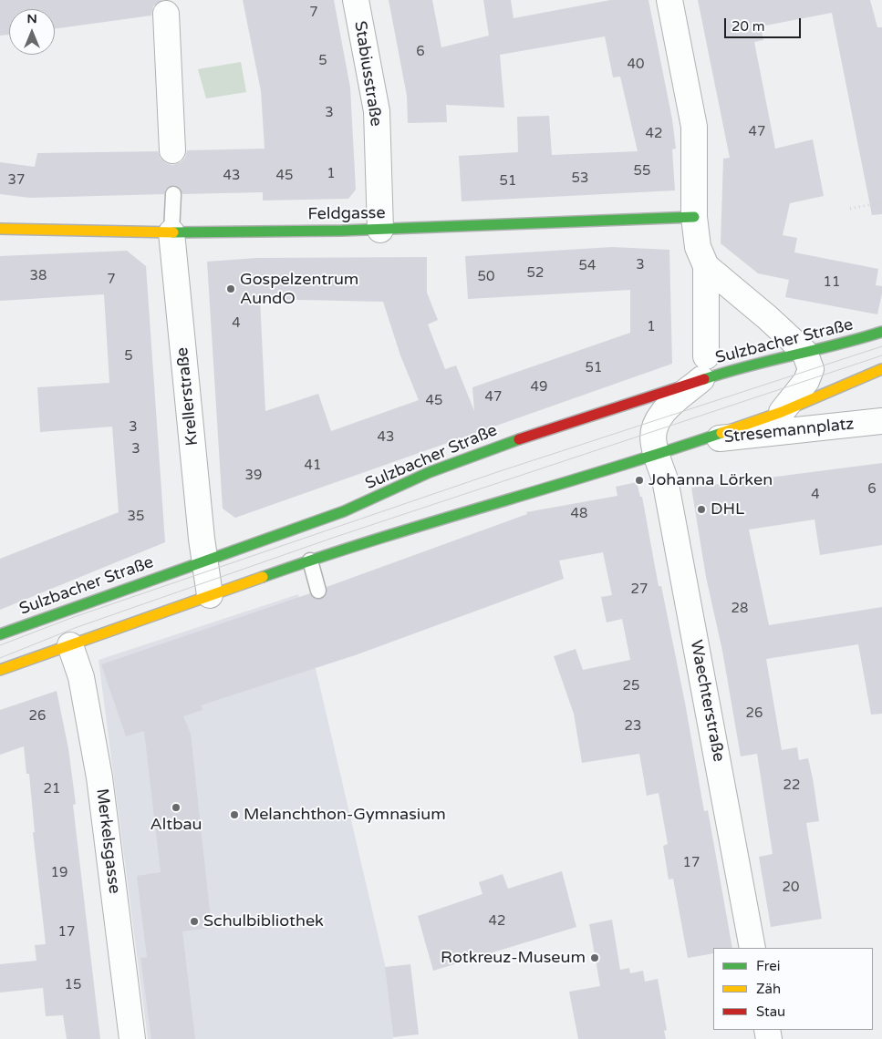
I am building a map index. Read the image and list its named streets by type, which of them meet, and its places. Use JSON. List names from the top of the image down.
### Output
{
  "streets": {
    "main road": ["Feldgasse", "Sulzbacher Straße"],
    "street": [
      "Stabiusstraße",
      "Krellerstraße",
      "Stresemannplatz",
      "Waechterstraße",
      "Merkelsgasse"
    ]
  },
  "crossings": [
    ["Stabiusstraße", "Feldgasse"],
    ["Feldgasse", "Krellerstraße"],
    ["Sulzbacher Straße", "Krellerstraße"],
    ["Sulzbacher Straße", "Waechterstraße"]
  ],
  "places": [
    "Gospelzentrum AundO",
    "Johanna Lörken",
    "DHL",
    "Altbau",
    "Melanchthon-Gymnasium",
    "Schulbibliothek",
    "Rotkreuz-Museum"
  ],
  "house_numbers": [
    "7",
    "6",
    "5",
    "40",
    "3",
    "47",
    "42",
    "55",
    "1",
    "43",
    "45",
    "53",
    "37",
    "51",
    "3",
    "54",
    "52",
    "38",
    "50",
    "7",
    "11",
    "4",
    "1",
    "5",
    "51",
    "49",
    "47",
    "45",
    "3",
    "43",
    "3",
    "41",
    "39",
    "6",
    "4",
    "48",
    "35",
    "27",
    "28",
    "25",
    "26",
    "26",
    "23",
    "22",
    "21",
    "17",
    "19",
    "20",
    "42",
    "17",
    "15"
  ],
  "legend": ["Frei", "Zäh", "Stau"],
  "scale_bar": "20 m",
  "north": "top"
}
